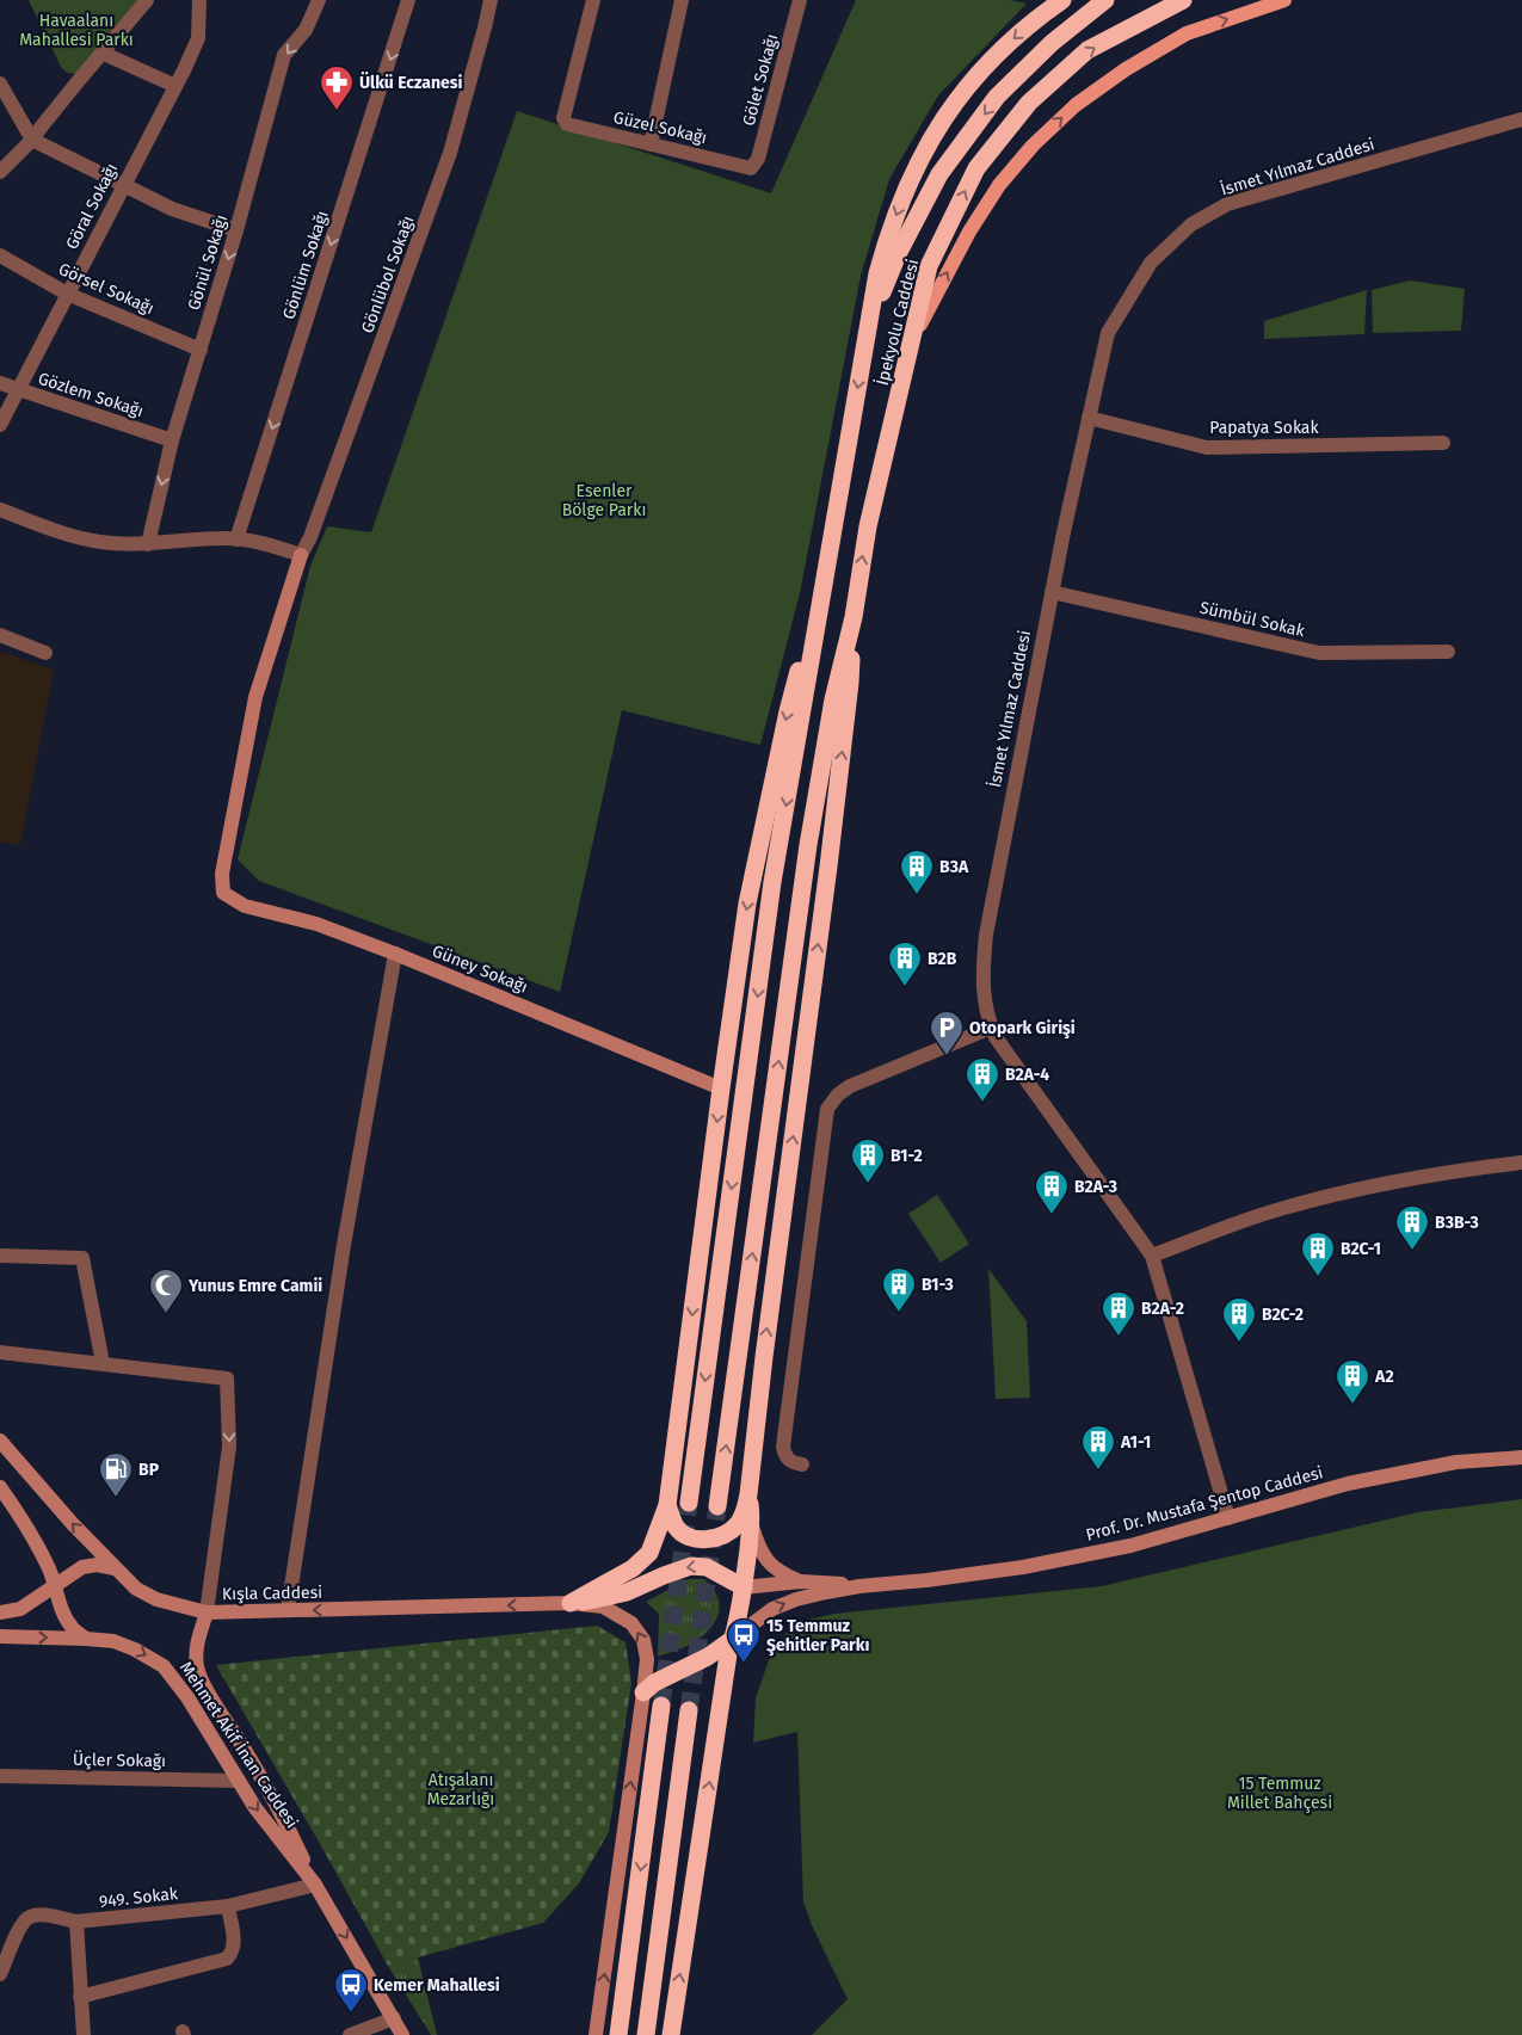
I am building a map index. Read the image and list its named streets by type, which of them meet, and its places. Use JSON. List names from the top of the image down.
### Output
{
  "streets": {
    "highway": ["İpekyolu Caddesi"],
    "main road": [
      "Güney Sokağı",
      "Prof. Dr. Mustafa Şentop Caddesi",
      "Kışla Caddesi",
      "Mehmet Akif İnan Caddesi"
    ],
    "street": [
      "Gölet Sokağı",
      "Güzel Sokağı",
      "İsmet Yılmaz Caddesi",
      "Göral Sokağı",
      "Gönül Sokağı",
      "Gönlüm Sokağı",
      "Gönlübol Sokağı",
      "Görsel Sokağı",
      "Gözlem Sokağı",
      "Papatya Sokak",
      "Sümbül Sokak",
      "Üçler Sokağı",
      "949. Sokak"
    ]
  },
  "crossings": [
    ["Gölet Sokağı", "Güzel Sokağı"],
    ["İsmet Yılmaz Caddesi", "Papatya Sokak"],
    ["İsmet Yılmaz Caddesi", "Sümbül Sokak"],
    ["İsmet Yılmaz Caddesi", "Prof. Dr. Mustafa Şentop Caddesi"],
    ["Göral Sokağı", "Görsel Sokağı"],
    ["Göral Sokağı", "Gözlem Sokağı"],
    ["Gönül Sokağı", "Görsel Sokağı"],
    ["Gönül Sokağı", "Gözlem Sokağı"],
    ["Gönlübol Sokağı", "Güney Sokağı"],
    ["Mehmet Akif İnan Caddesi", "Üçler Sokağı"],
    ["Mehmet Akif İnan Caddesi", "949. Sokak"]
  ],
  "one_way": ["Gönül Sokağı", "Gönlüm Sokağı"],
  "parks": [
    "Havaalanı Mahallesi Parkı",
    "Esenler Bölge Parkı",
    "Atışalanı Mezarlığı",
    "15 Temmuz Millet Bahçesi"
  ],
  "places": {
    "pharmacy": ["Ülkü Eczanesi"],
    "building": [
      "B3A",
      "B2B",
      "B2A-4",
      "B1-2",
      "B2A-3",
      "B3B-3",
      "B2C-1",
      "B1-3",
      "B2A-2",
      "B2C-2",
      "A2",
      "A1-1"
    ],
    "parking": ["Otopark Girişi"],
    "mosque": ["Yunus Emre Camii"],
    "fuel station": ["BP"],
    "bus stop": ["15 Temmuz Şehitler Parkı", "Kemer Mahallesi"]
  }
}
